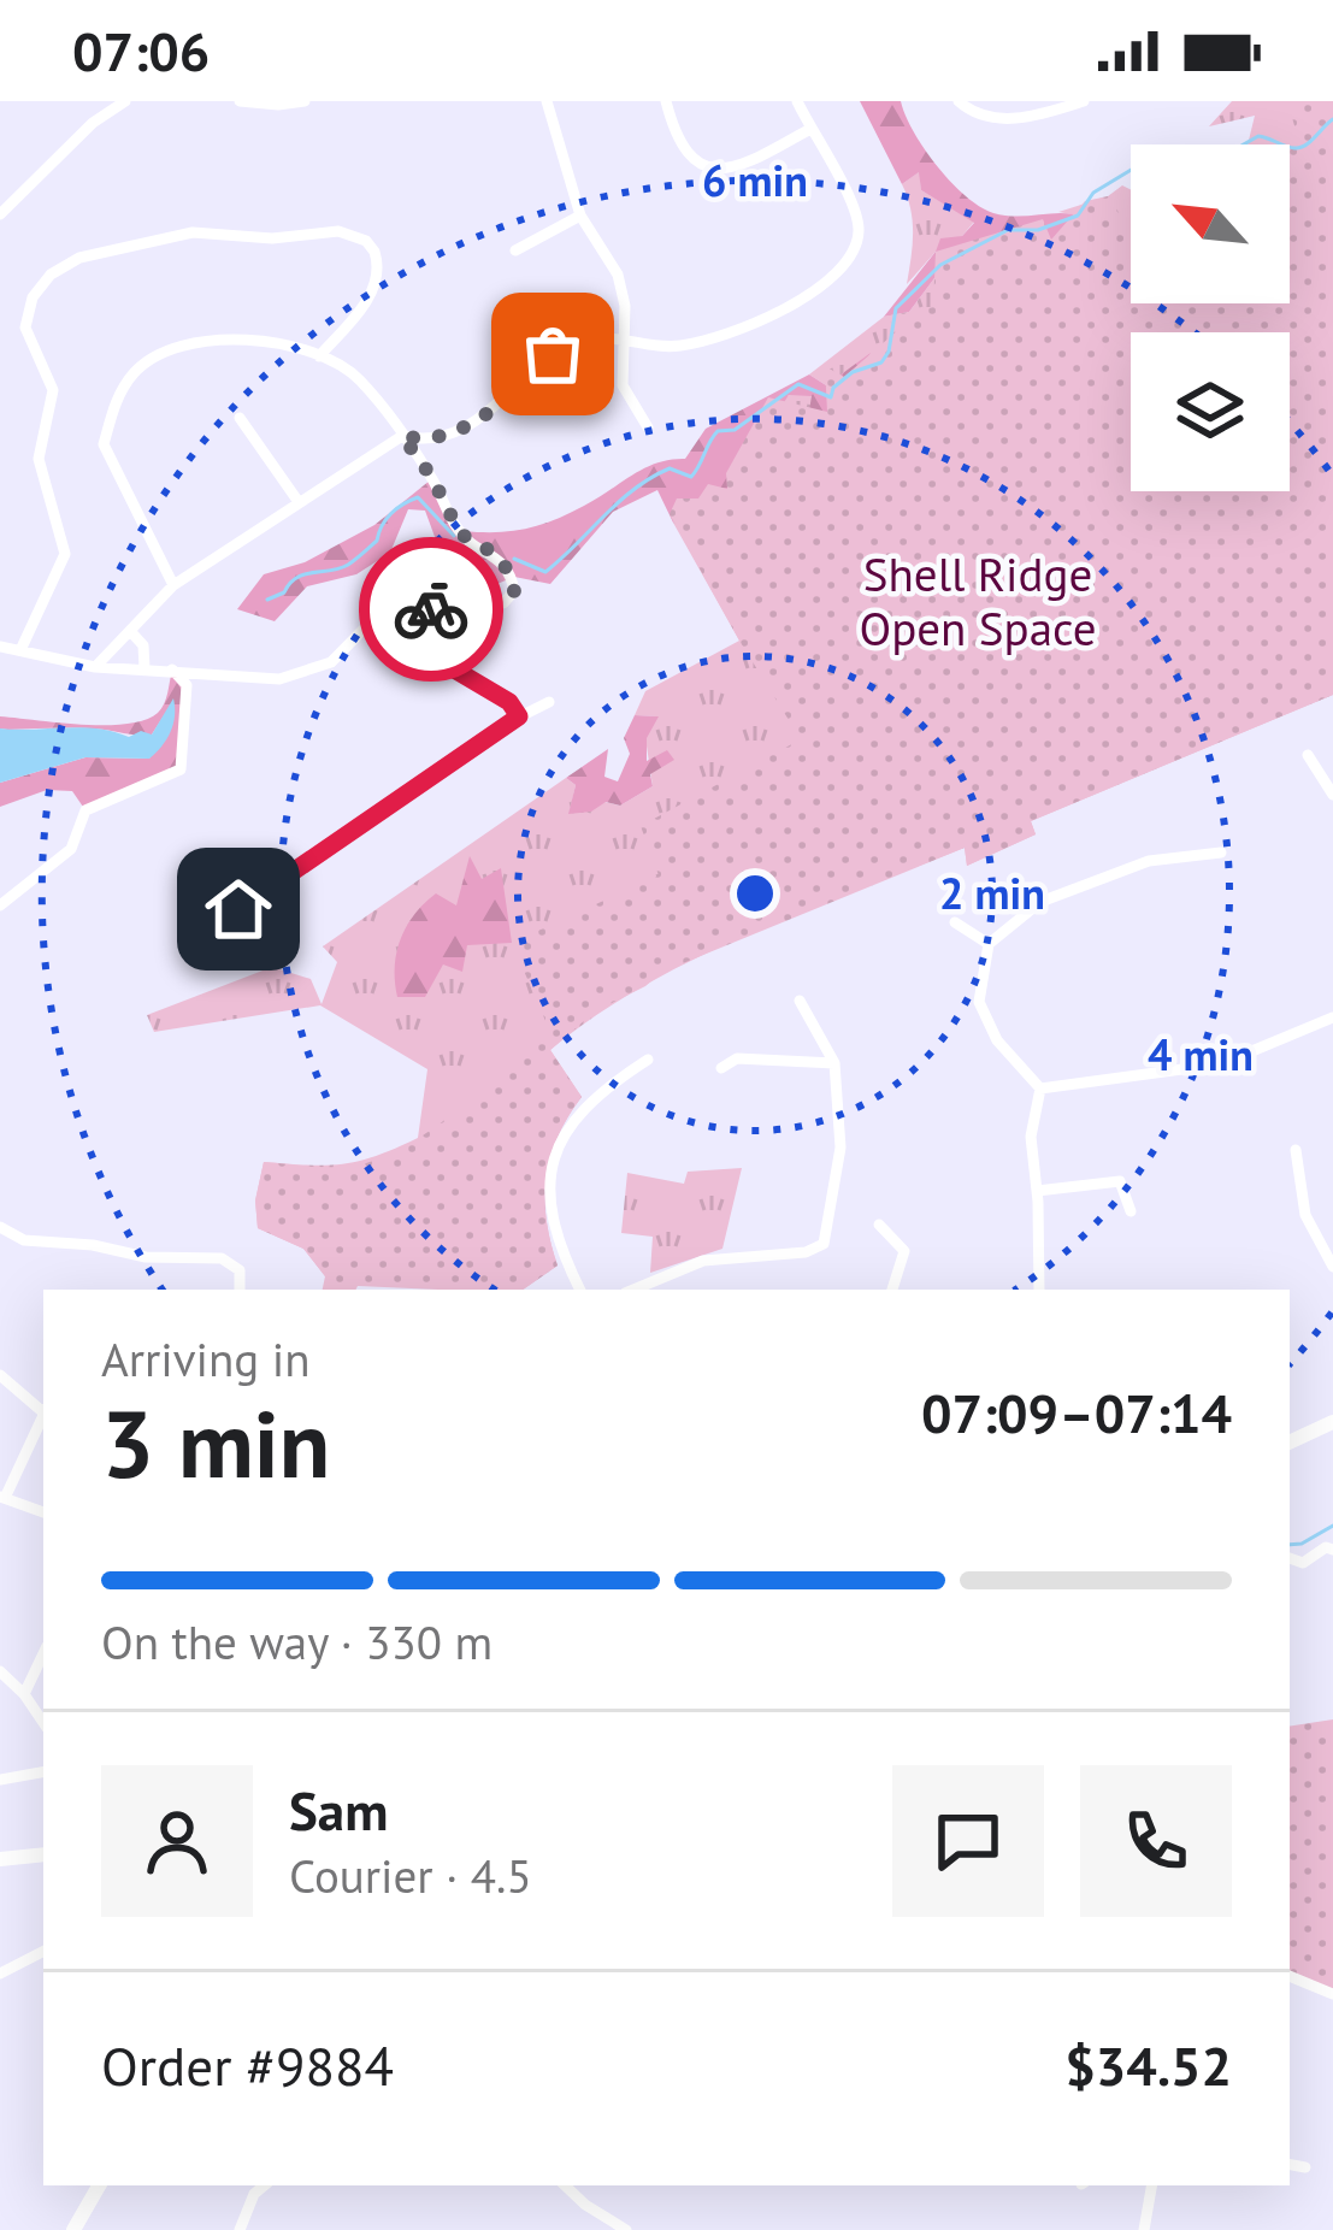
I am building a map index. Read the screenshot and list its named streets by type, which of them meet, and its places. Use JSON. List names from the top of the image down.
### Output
{
  "parks": ["Shell Ridge Open Space"],
  "north": "top left",
  "page": {
    "status": "07:06",
    "heading": ["3 min", "Arriving in", "07:09–07:14"],
    "panel": [
      "Sam",
      "Courier · 4.5",
      "Order #9884",
      "$34.52"
    ],
    "bar": "On the way · 330 m"
  },
  "rings": ["6 min", "2 min", "4 min"]
}
